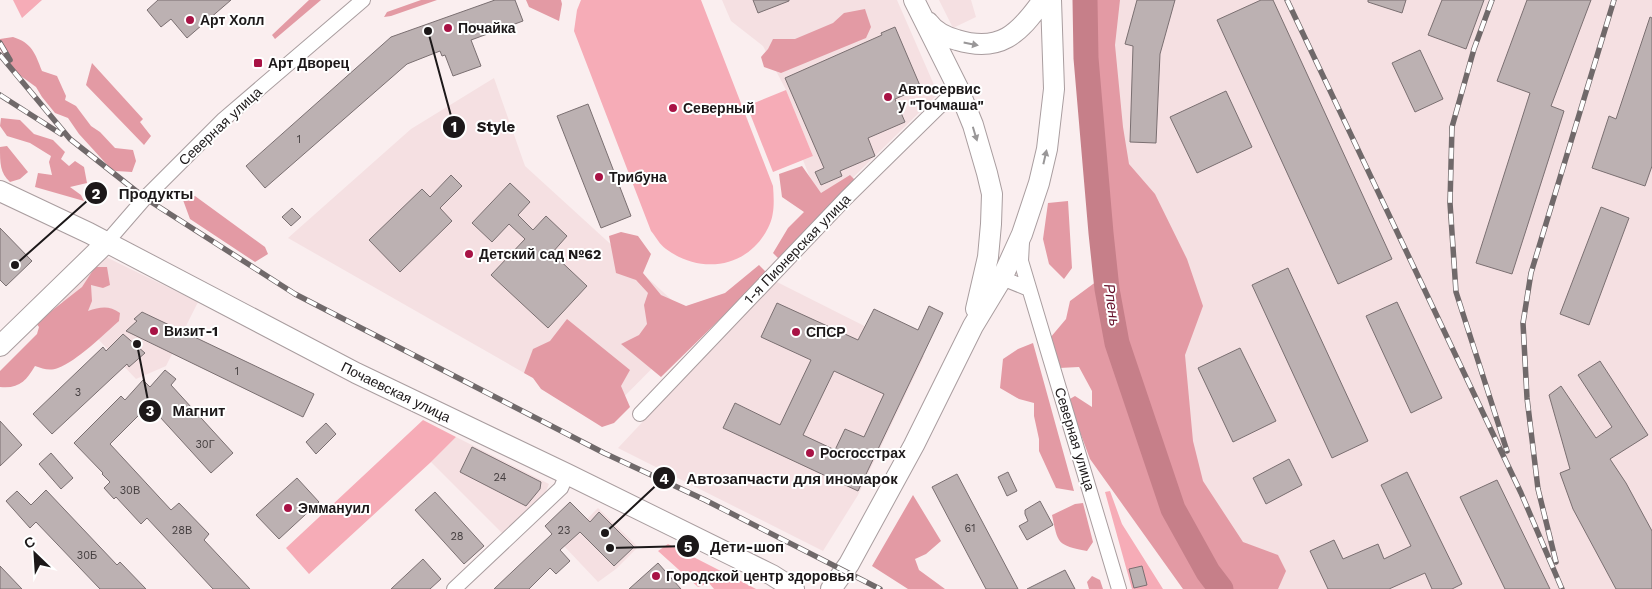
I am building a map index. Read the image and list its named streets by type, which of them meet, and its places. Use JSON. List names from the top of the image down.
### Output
{
  "streets": {
    "main road": ["Северная улица", "Почаевская улица"],
    "street": ["1-я Пионерская улица"]
  },
  "crossings": [
    ["Северная улица", "Почаевская улица"]
  ],
  "water": ["Рпень"],
  "places": {
    "other": [
      "Арт Холл",
      "Почайка",
      "Style",
      "Автосервис у \"Точмаша\"",
      "Северный",
      "Трибуна",
      "Детский сад №62",
      "Продукты",
      "Визит-1",
      "СПСР",
      "Магнит",
      "Росгосстрах",
      "Эммануил",
      "Автозапчасти для иномарок",
      "Дети-шоп",
      "Городской центр здоровья"
    ],
    "transit": ["Арт Дворец"]
  },
  "house_numbers": [
    "1",
    "1",
    "3",
    "30Г",
    "24",
    "30В",
    "61",
    "28В",
    "23",
    "28",
    "30Б"
  ],
  "north": "top left"
}
